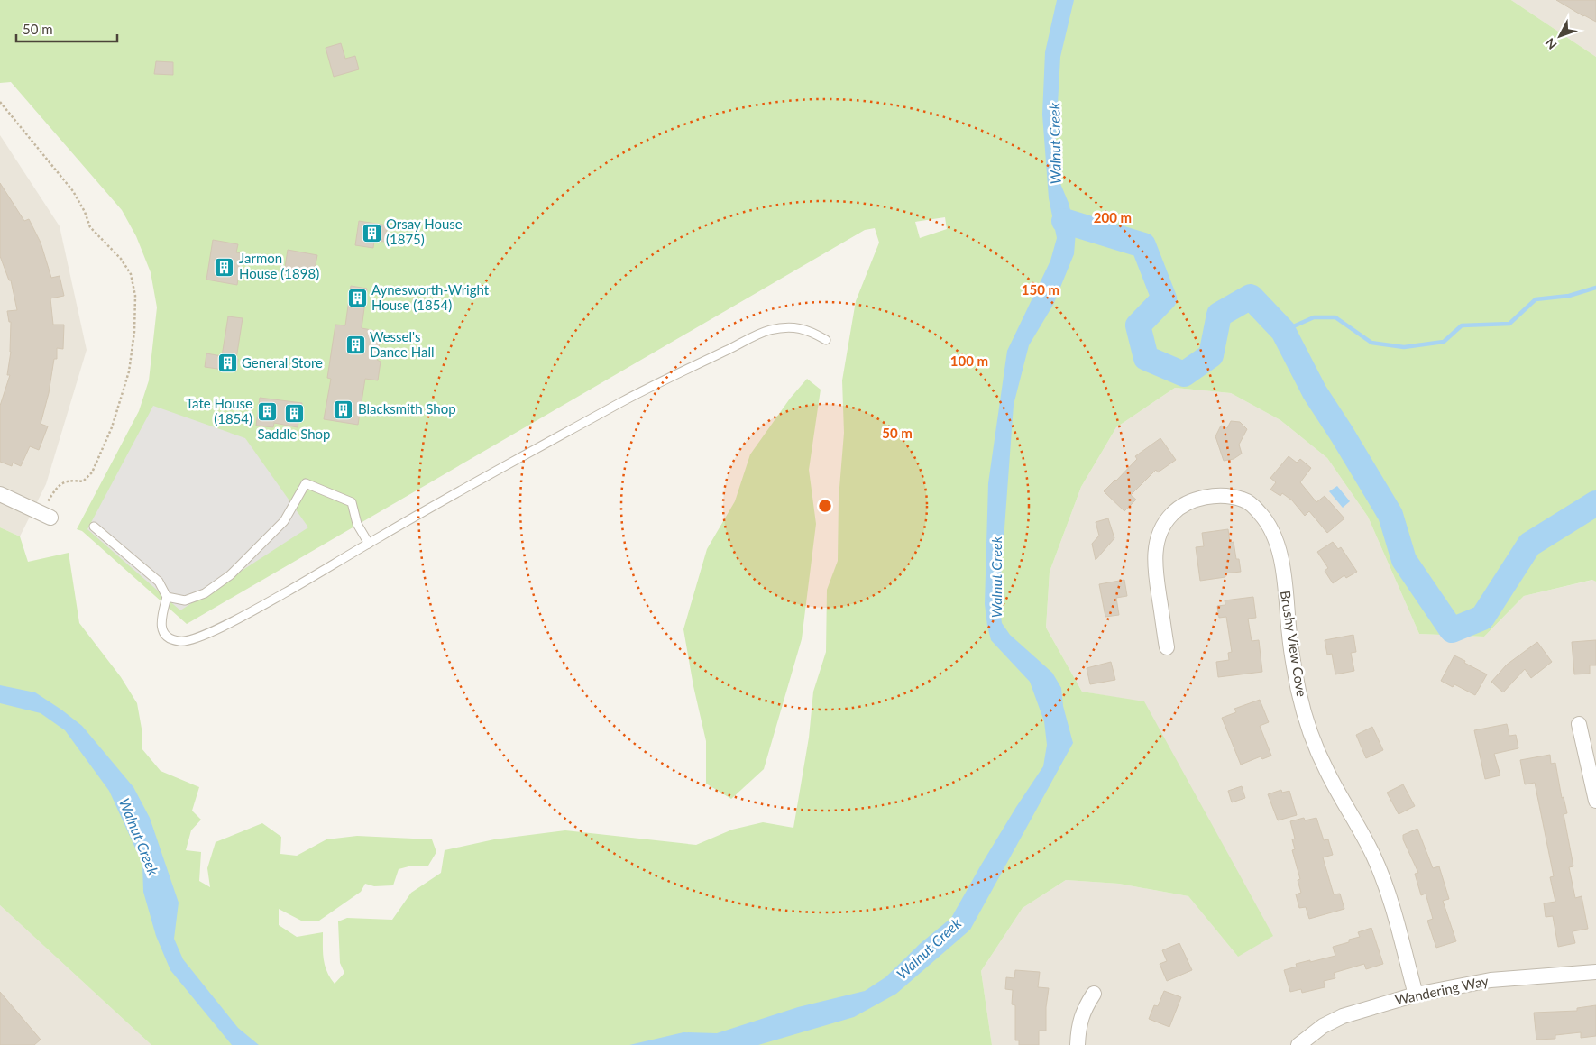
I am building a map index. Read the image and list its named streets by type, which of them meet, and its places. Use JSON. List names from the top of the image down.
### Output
{
  "streets": {
    "street": ["Brushy View Cove", "Wandering Way"]
  },
  "crossings": [
    ["Brushy View Cove", "Wandering Way"]
  ],
  "water": ["Walnut Creek"],
  "places": {
    "building": [
      "Orsay House (1875)",
      "Jarmon House (1898)",
      "Aynesworth-Wright House (1854)",
      "Wessel's Dance Hall",
      "General Store",
      "Blacksmith Shop",
      "Tate House (1854)",
      "Saddle Shop"
    ]
  },
  "scale_bar": "50 m",
  "north": "bottom left",
  "rings": [
    "200 m",
    "150 m",
    "100 m",
    "50 m"
  ]
}
